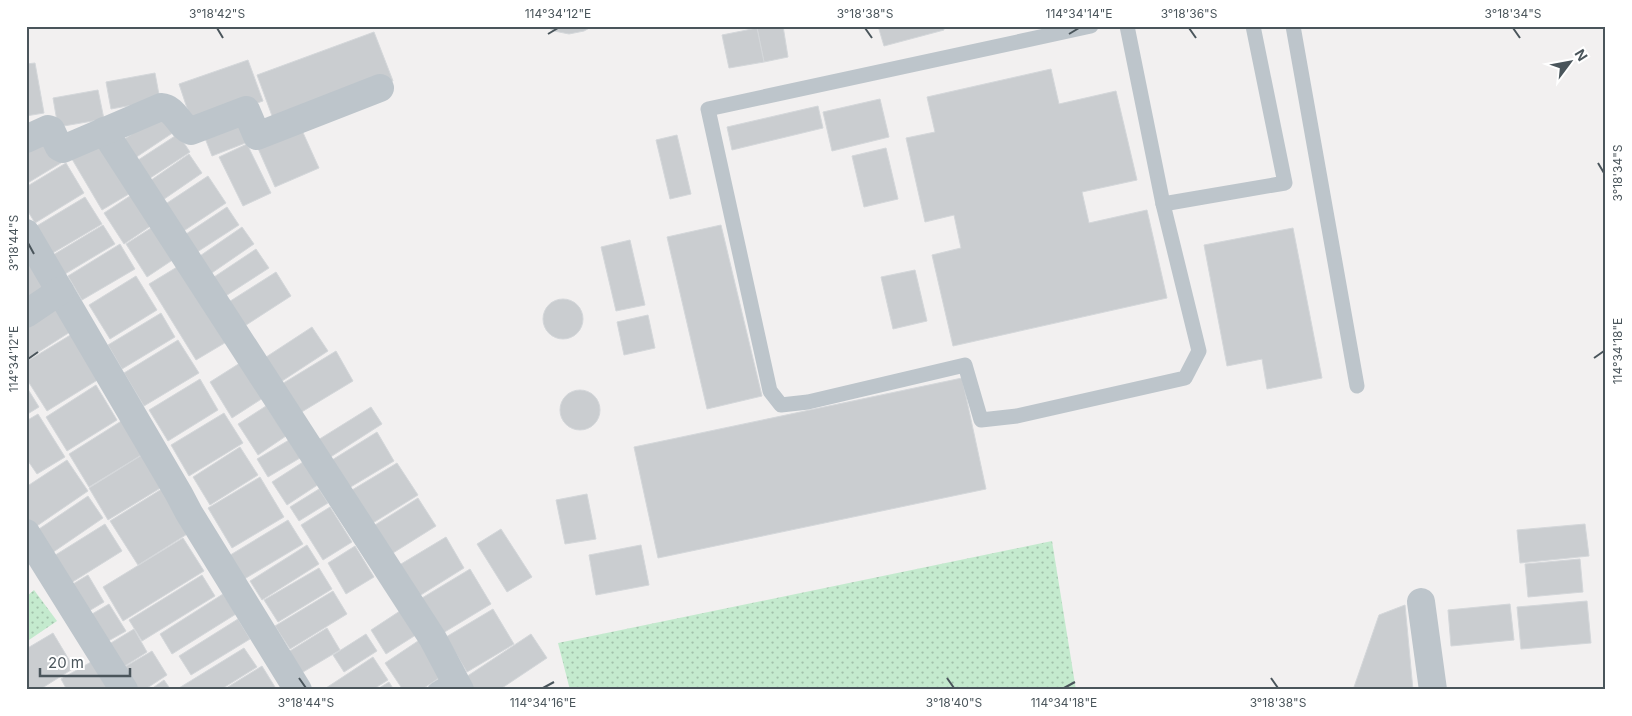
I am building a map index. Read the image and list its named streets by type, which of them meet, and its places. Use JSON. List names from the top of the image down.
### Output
{
  "scale_bar": "20 m",
  "north": "top right",
  "coordinates": [
    "3°18'42\"S",
    "114°34'12\"E",
    "3°18'38\"S",
    "114°34'14\"E",
    "3°18'36\"S",
    "3°18'34\"S",
    "3°18'44\"S",
    "114°34'18\"E",
    "114°34'16\"E",
    "3°18'40\"S"
  ]
}
